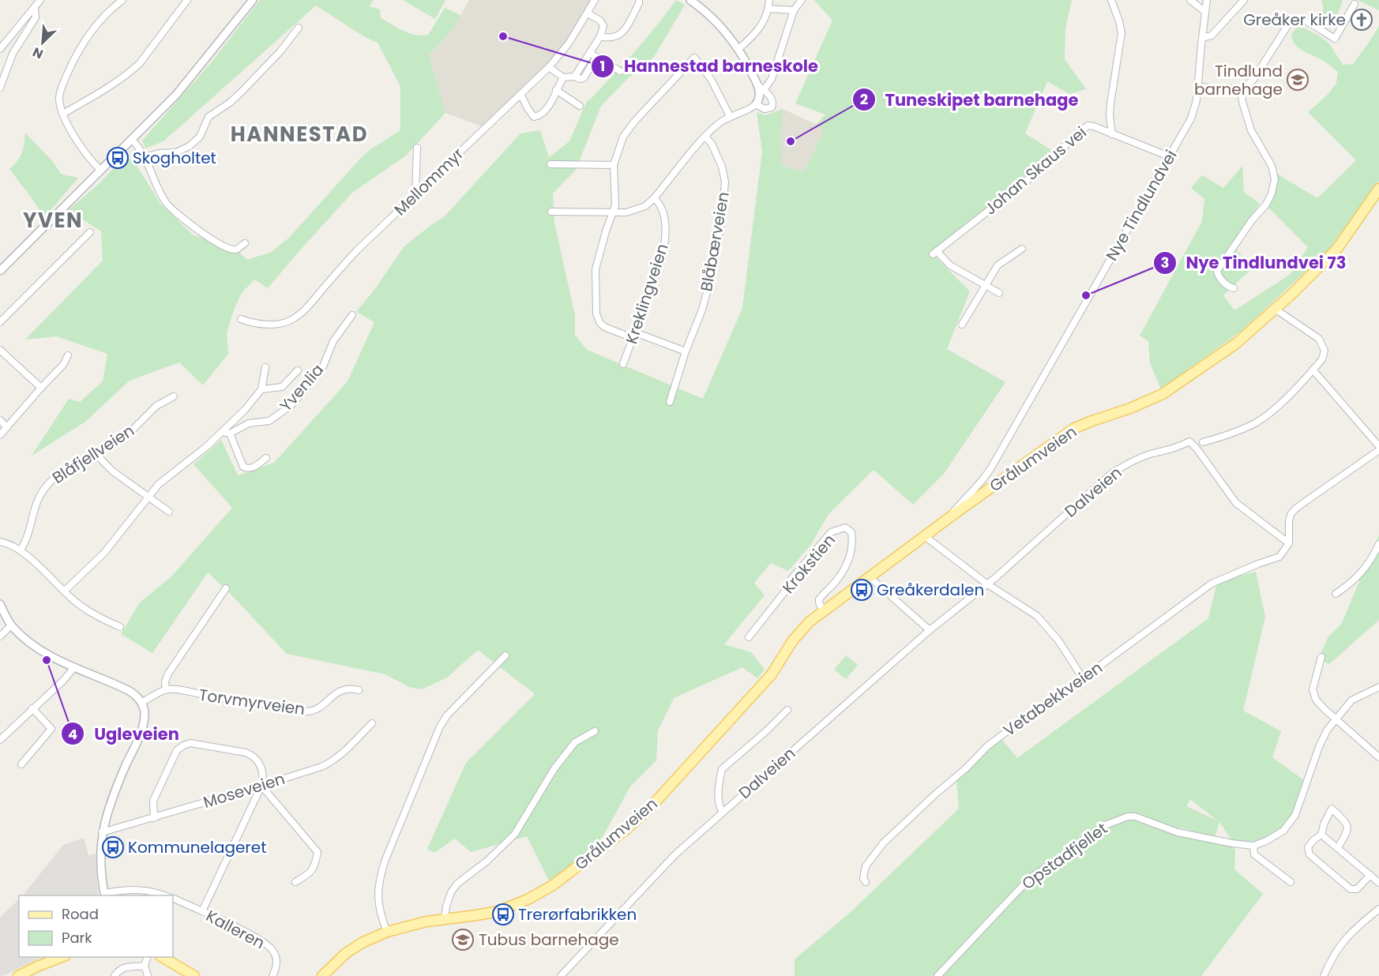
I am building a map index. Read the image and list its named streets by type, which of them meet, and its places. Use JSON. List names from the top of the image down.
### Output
{
  "streets": {
    "main road": ["Grålumveien"],
    "street": [
      "Johan Skaus vei",
      "Mellommyr",
      "Nye Tindlundvei",
      "Blåbærveien",
      "Kreklingveien",
      "Yvenlia",
      "Blåfjellveien",
      "Dalveien",
      "Krokstien",
      "Vetabekkveien",
      "Torvmyrveien",
      "Moseveien",
      "Opstadfjellet",
      "Kalleren"
    ]
  },
  "crossings": [
    ["Johan Skaus vei", "Nye Tindlundvei"],
    ["Nye Tindlundvei", "Grålumveien"],
    ["Grålumveien", "Krokstien"],
    ["Dalveien", "Vetabekkveien"]
  ],
  "districts": ["HANNESTAD", "YVEN"],
  "places": {
    "church": ["Greåker kirke"],
    "other": [
      "Hannestad barneskole",
      "Tuneskipet barnehage",
      "Nye Tindlundvei 73",
      "Ugleveien"
    ],
    "school or university": ["Tindlund barnehage", "Tubus barnehage"],
    "bus stop": [
      "Skogholtet",
      "Greåkerdalen",
      "Kommunelageret",
      "Trerørfabrikken"
    ]
  },
  "legend": ["Road", "Park"],
  "north": "bottom left"
}
